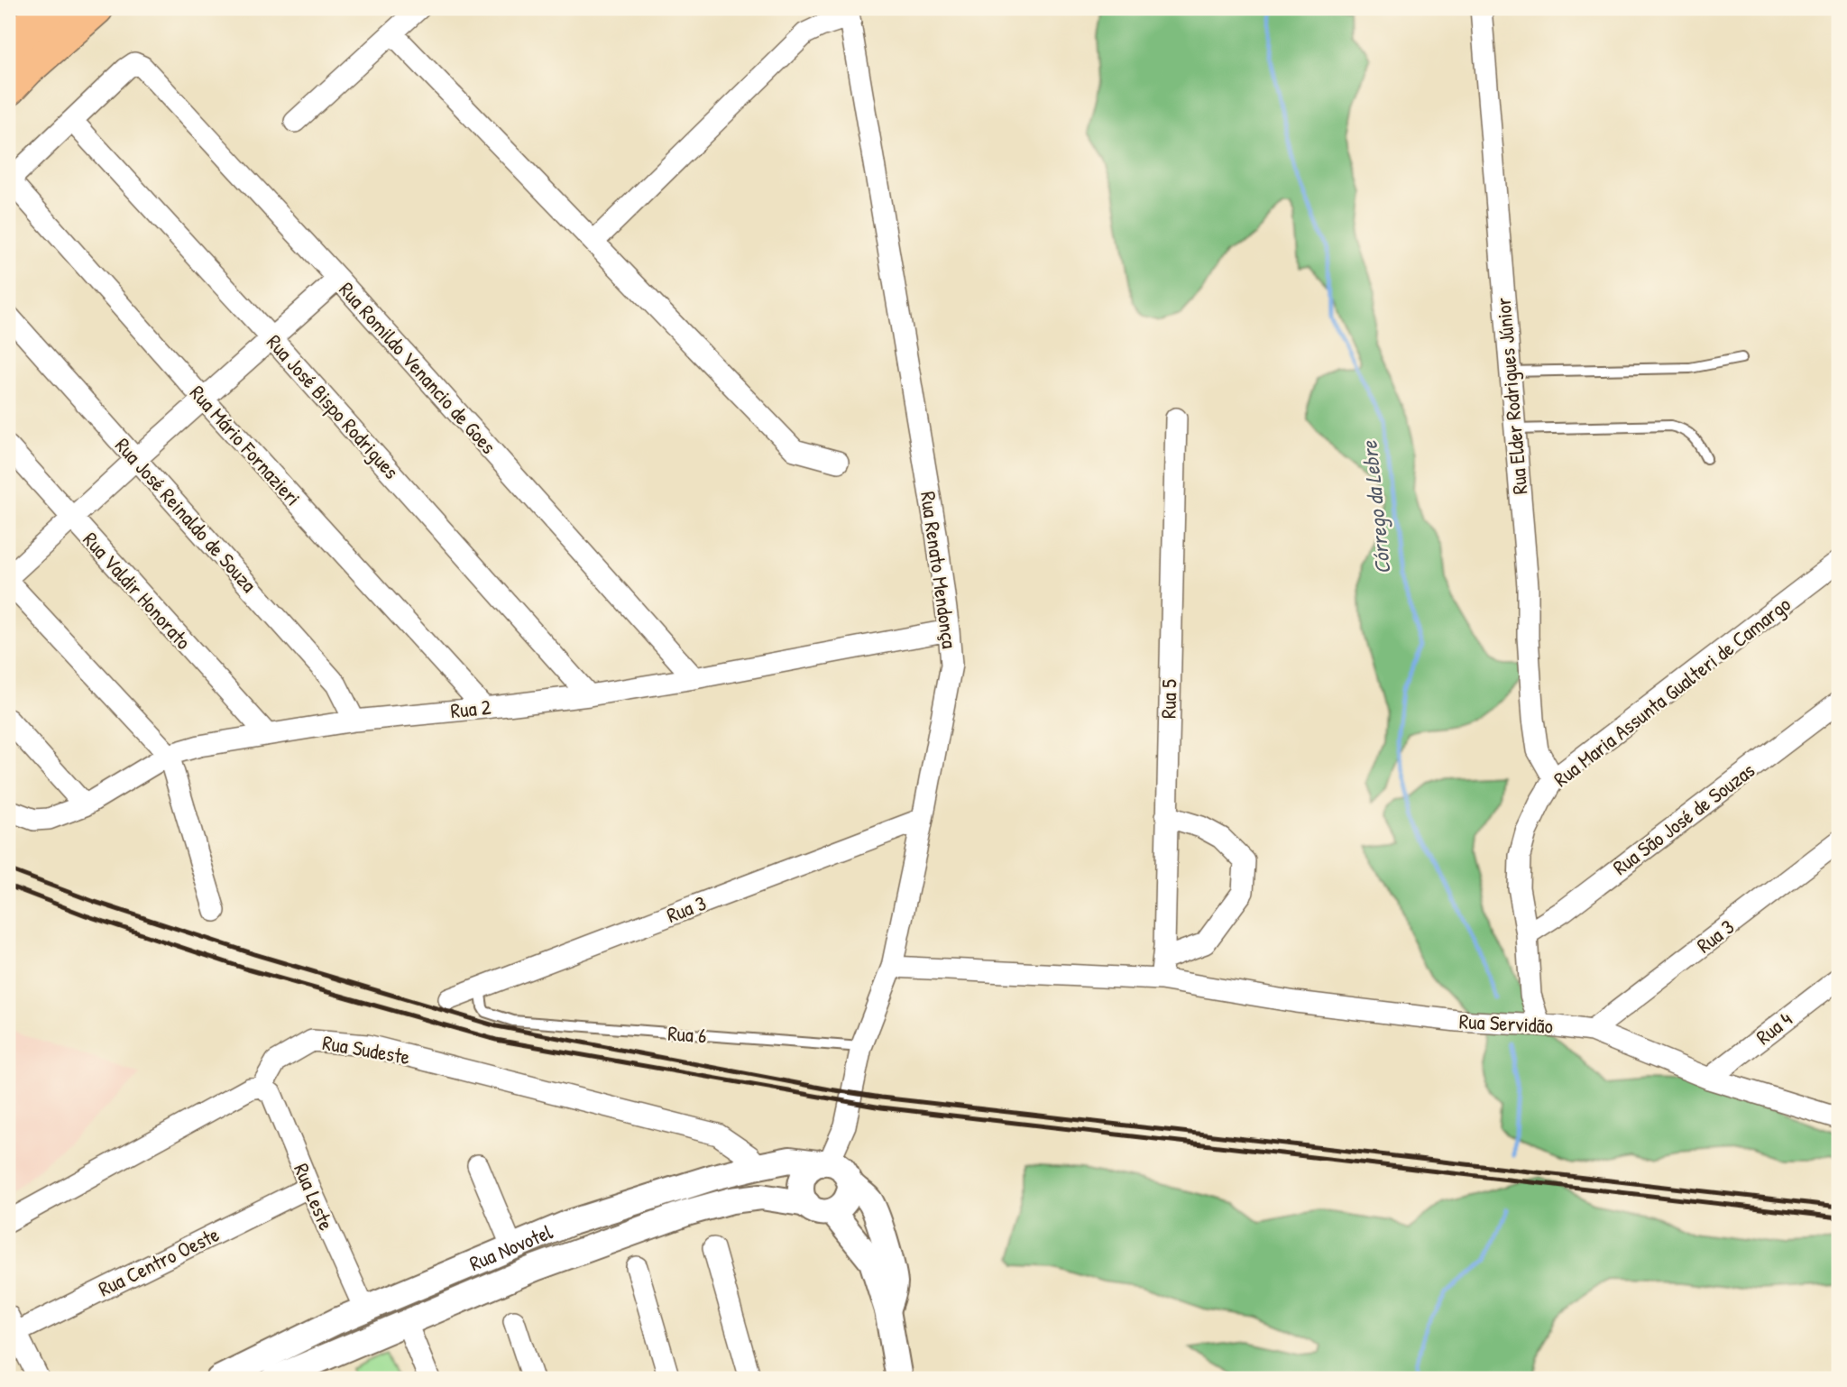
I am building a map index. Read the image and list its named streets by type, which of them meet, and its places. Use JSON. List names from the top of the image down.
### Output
{
  "streets": {
    "street": [
      "Rua Romildo Venancio de Goes",
      "Rua Elder Rodrigues Júnior",
      "Rua José Bispo Rodrigues",
      "Rua Mário Fornazieri",
      "Rua José Reinaldo de Souza",
      "Rua Renato Mendonça",
      "Rua Valdir Honorato",
      "Rua Maria Assunta Gualteri de Camargo",
      "Rua 5",
      "Rua 2",
      "Rua São José de Souzas",
      "Rua 3",
      "Rua Servidão",
      "Rua 4",
      "Rua Sudeste",
      "Rua Leste",
      "Rua Novotel",
      "Rua Centro Oeste"
    ],
    "lane": ["Rua 6"]
  },
  "crossings": [
    ["Rua Romildo Venancio de Goes", "Rua José Bispo Rodrigues"],
    ["Rua Romildo Venancio de Goes", "Rua 2"],
    ["Rua Elder Rodrigues Júnior", "Rua Maria Assunta Gualteri de Camargo"],
    ["Rua José Bispo Rodrigues", "Rua 2"],
    ["Rua Mário Fornazieri", "Rua 2"],
    ["Rua José Reinaldo de Souza", "Rua 2"],
    ["Rua Renato Mendonça", "Rua 2"],
    ["Rua Renato Mendonça", "Rua 3"],
    ["Rua Renato Mendonça", "Rua 6"],
    ["Rua Renato Mendonça", "Rua Novotel"],
    ["Rua Valdir Honorato", "Rua 2"],
    ["Rua Maria Assunta Gualteri de Camargo", "Rua São José de Souzas"],
    ["Rua Maria Assunta Gualteri de Camargo", "Rua Servidão"],
    ["Rua 5", "Rua Servidão"],
    ["Rua 3", "Rua Servidão"],
    ["Rua 3", "Rua 6"],
    ["Rua Servidão", "Rua 4"],
    ["Rua Sudeste", "Rua Leste"],
    ["Rua Sudeste", "Rua Novotel"],
    ["Rua Leste", "Rua Novotel"],
    ["Rua Leste", "Rua Centro Oeste"]
  ],
  "water": ["Córrego da Lebre"]
}
